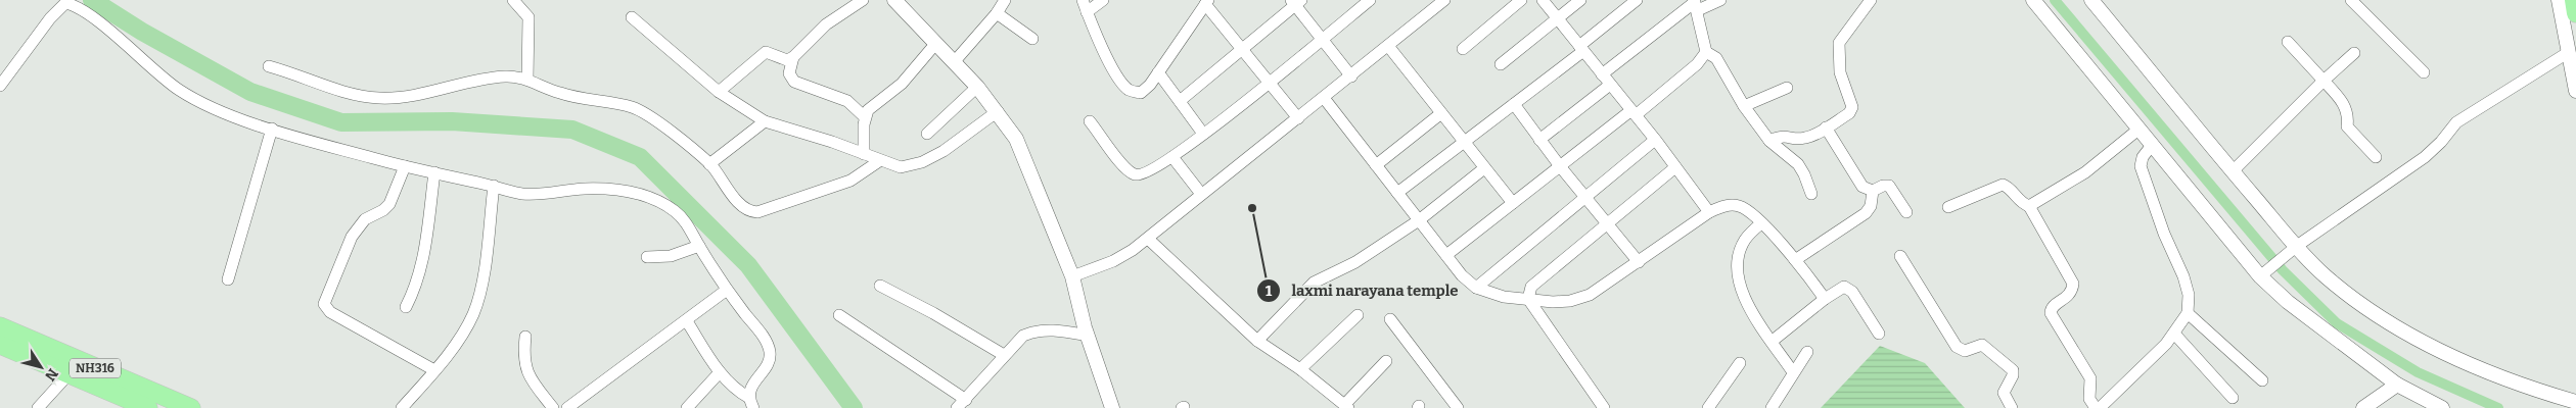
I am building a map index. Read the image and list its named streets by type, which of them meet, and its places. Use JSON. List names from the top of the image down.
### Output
{
  "streets": {
    "highway": ["NH316"]
  },
  "places": ["laxmi narayana temple"],
  "north": "bottom right"
}
